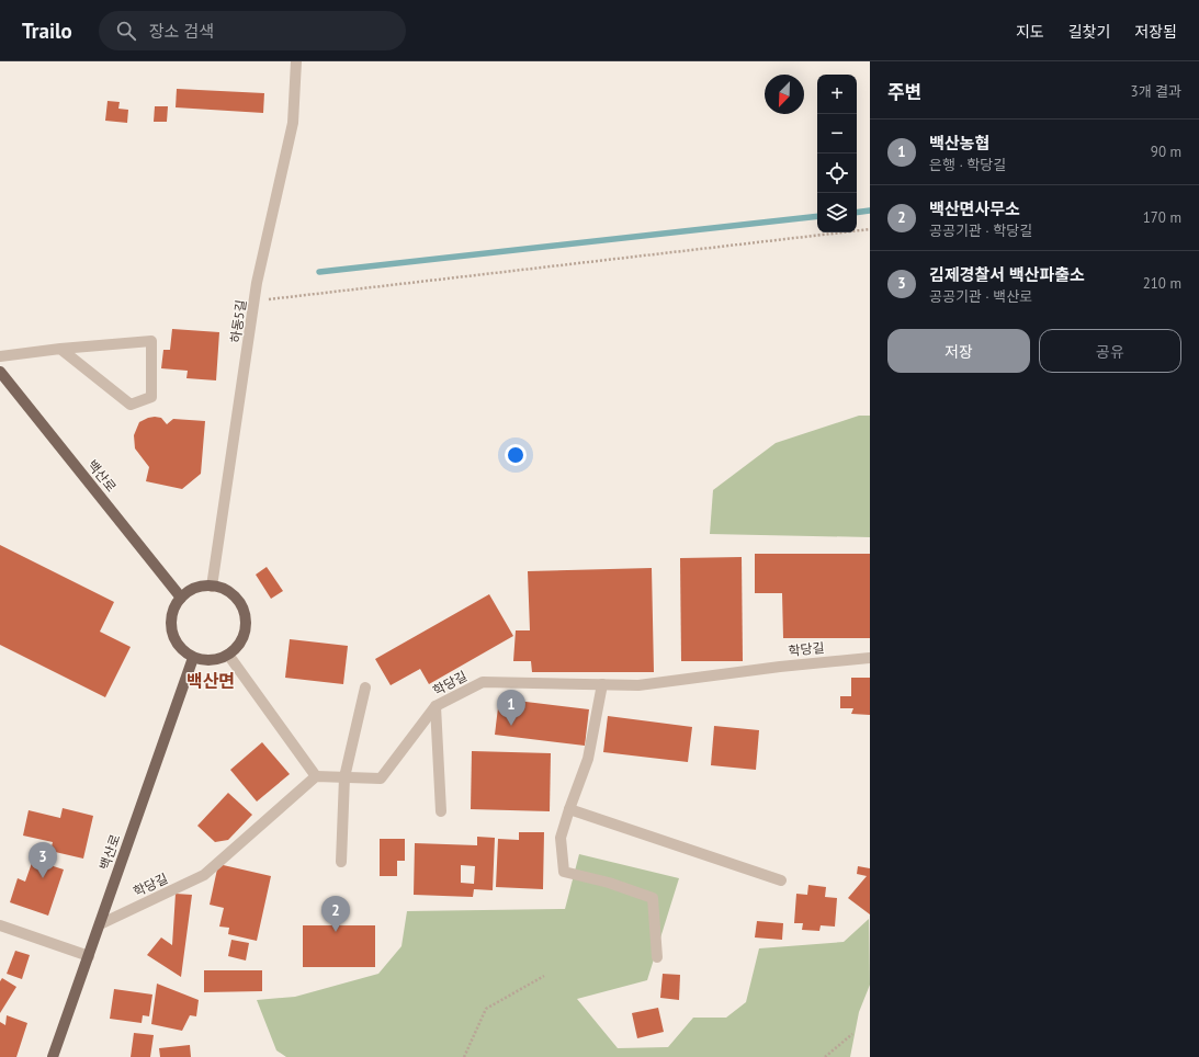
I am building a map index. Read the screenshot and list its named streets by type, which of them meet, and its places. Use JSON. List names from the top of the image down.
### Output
{
  "streets": {
    "main road": ["백산로"],
    "street": ["하동5길", "학당길"]
  },
  "crossings": [
    ["하동5길", "백산로"],
    ["백산로", "학당길"]
  ],
  "districts": ["백산면"],
  "north": "bottom left",
  "page": {
    "header": "Trailo",
    "search": "장소 검색",
    "nav": ["지도", "길찾기", "저장됨"],
    "heading": ["주변", "3개 결과"],
    "map_buttons": ["+", "−"],
    "list": [
      {
        "mark": "1",
        "name": "백산농협",
        "note": "은행 · 학당길",
        "value": "90 m"
      },
      {
        "mark": "2",
        "name": "백산면사무소",
        "note": "공공기관 · 학당길",
        "value": "170 m"
      },
      {
        "mark": "3",
        "name": "김제경찰서 백산파출소",
        "note": "공공기관 · 백산로",
        "value": "210 m"
      }
    ],
    "buttons": ["저장", "공유"],
    "pins": ["1", "3", "2"]
  }
}
